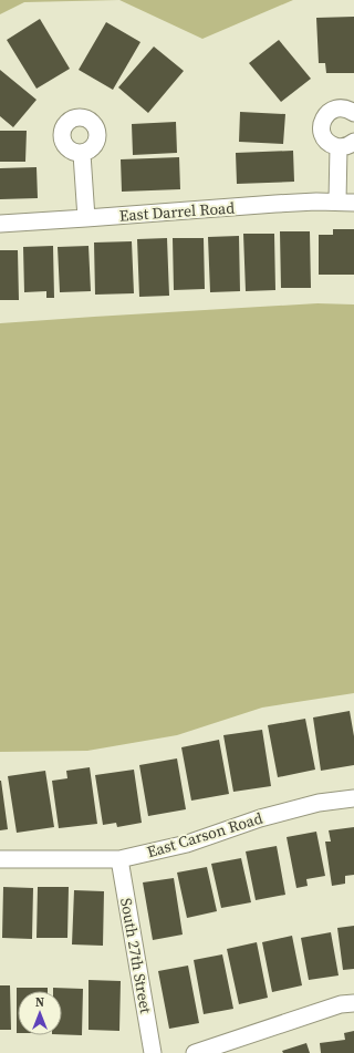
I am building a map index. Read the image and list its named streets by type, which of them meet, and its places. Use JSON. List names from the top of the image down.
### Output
{
  "streets": {
    "street": ["East Darrel Road", "East Carson Road", "South 27th Street"]
  },
  "crossings": [
    ["East Carson Road", "South 27th Street"]
  ],
  "north": "top"
}
